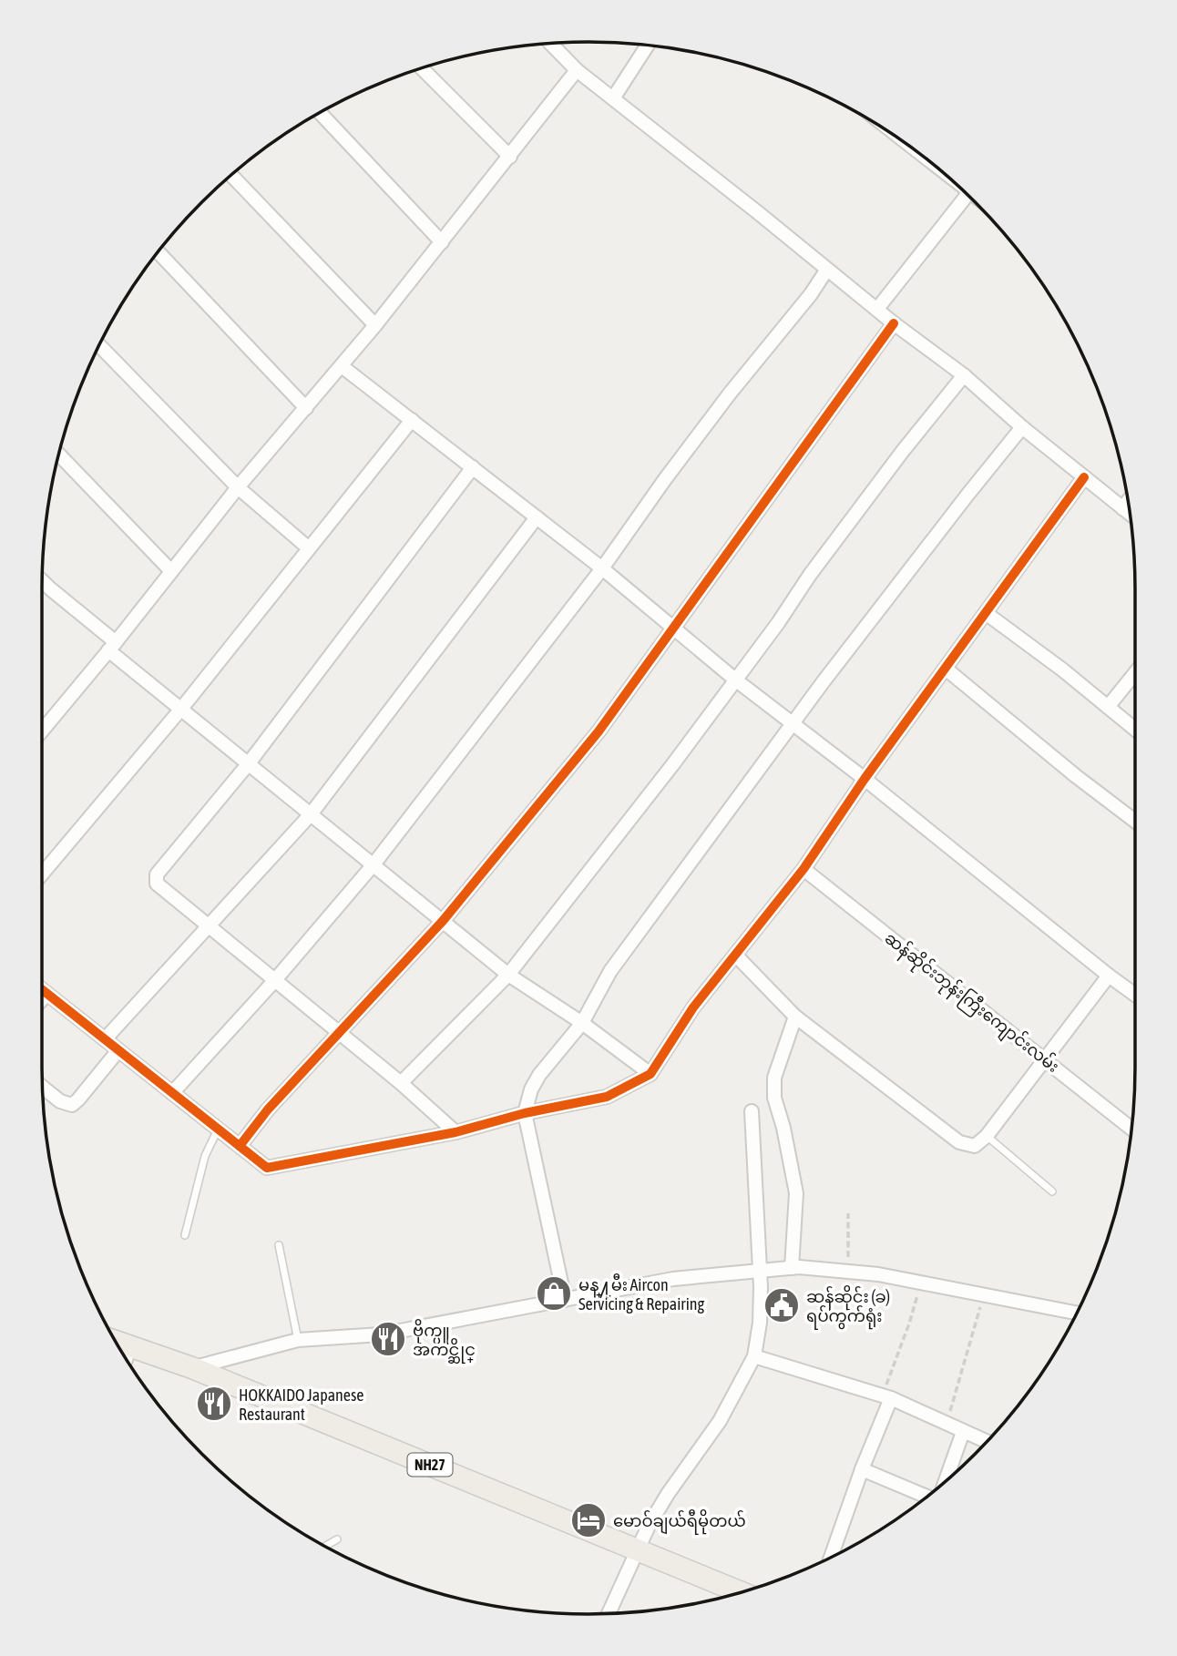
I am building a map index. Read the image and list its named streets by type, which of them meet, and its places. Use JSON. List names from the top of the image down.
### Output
{
  "streets": {
    "main road": ["NH27"],
    "street": ["ဆန်ဆိုင်းဘုန်းကြီးကျောင်းလမ်း"]
  },
  "places": {
    "shop": ["မန္႔မီး Aircon Servicing & Repairing"],
    "public building": ["ဆန်ဆိုင်း (ခ) ရပ်ကွက်ရုံး"],
    "restaurant": ["ဗိုက္ပူ အကင္ဆိုင္", "HOKKAIDO Japanese Restaurant"],
    "hotel": ["မောဝ်ချယ်ရီမိုတယ်"]
  }
}
